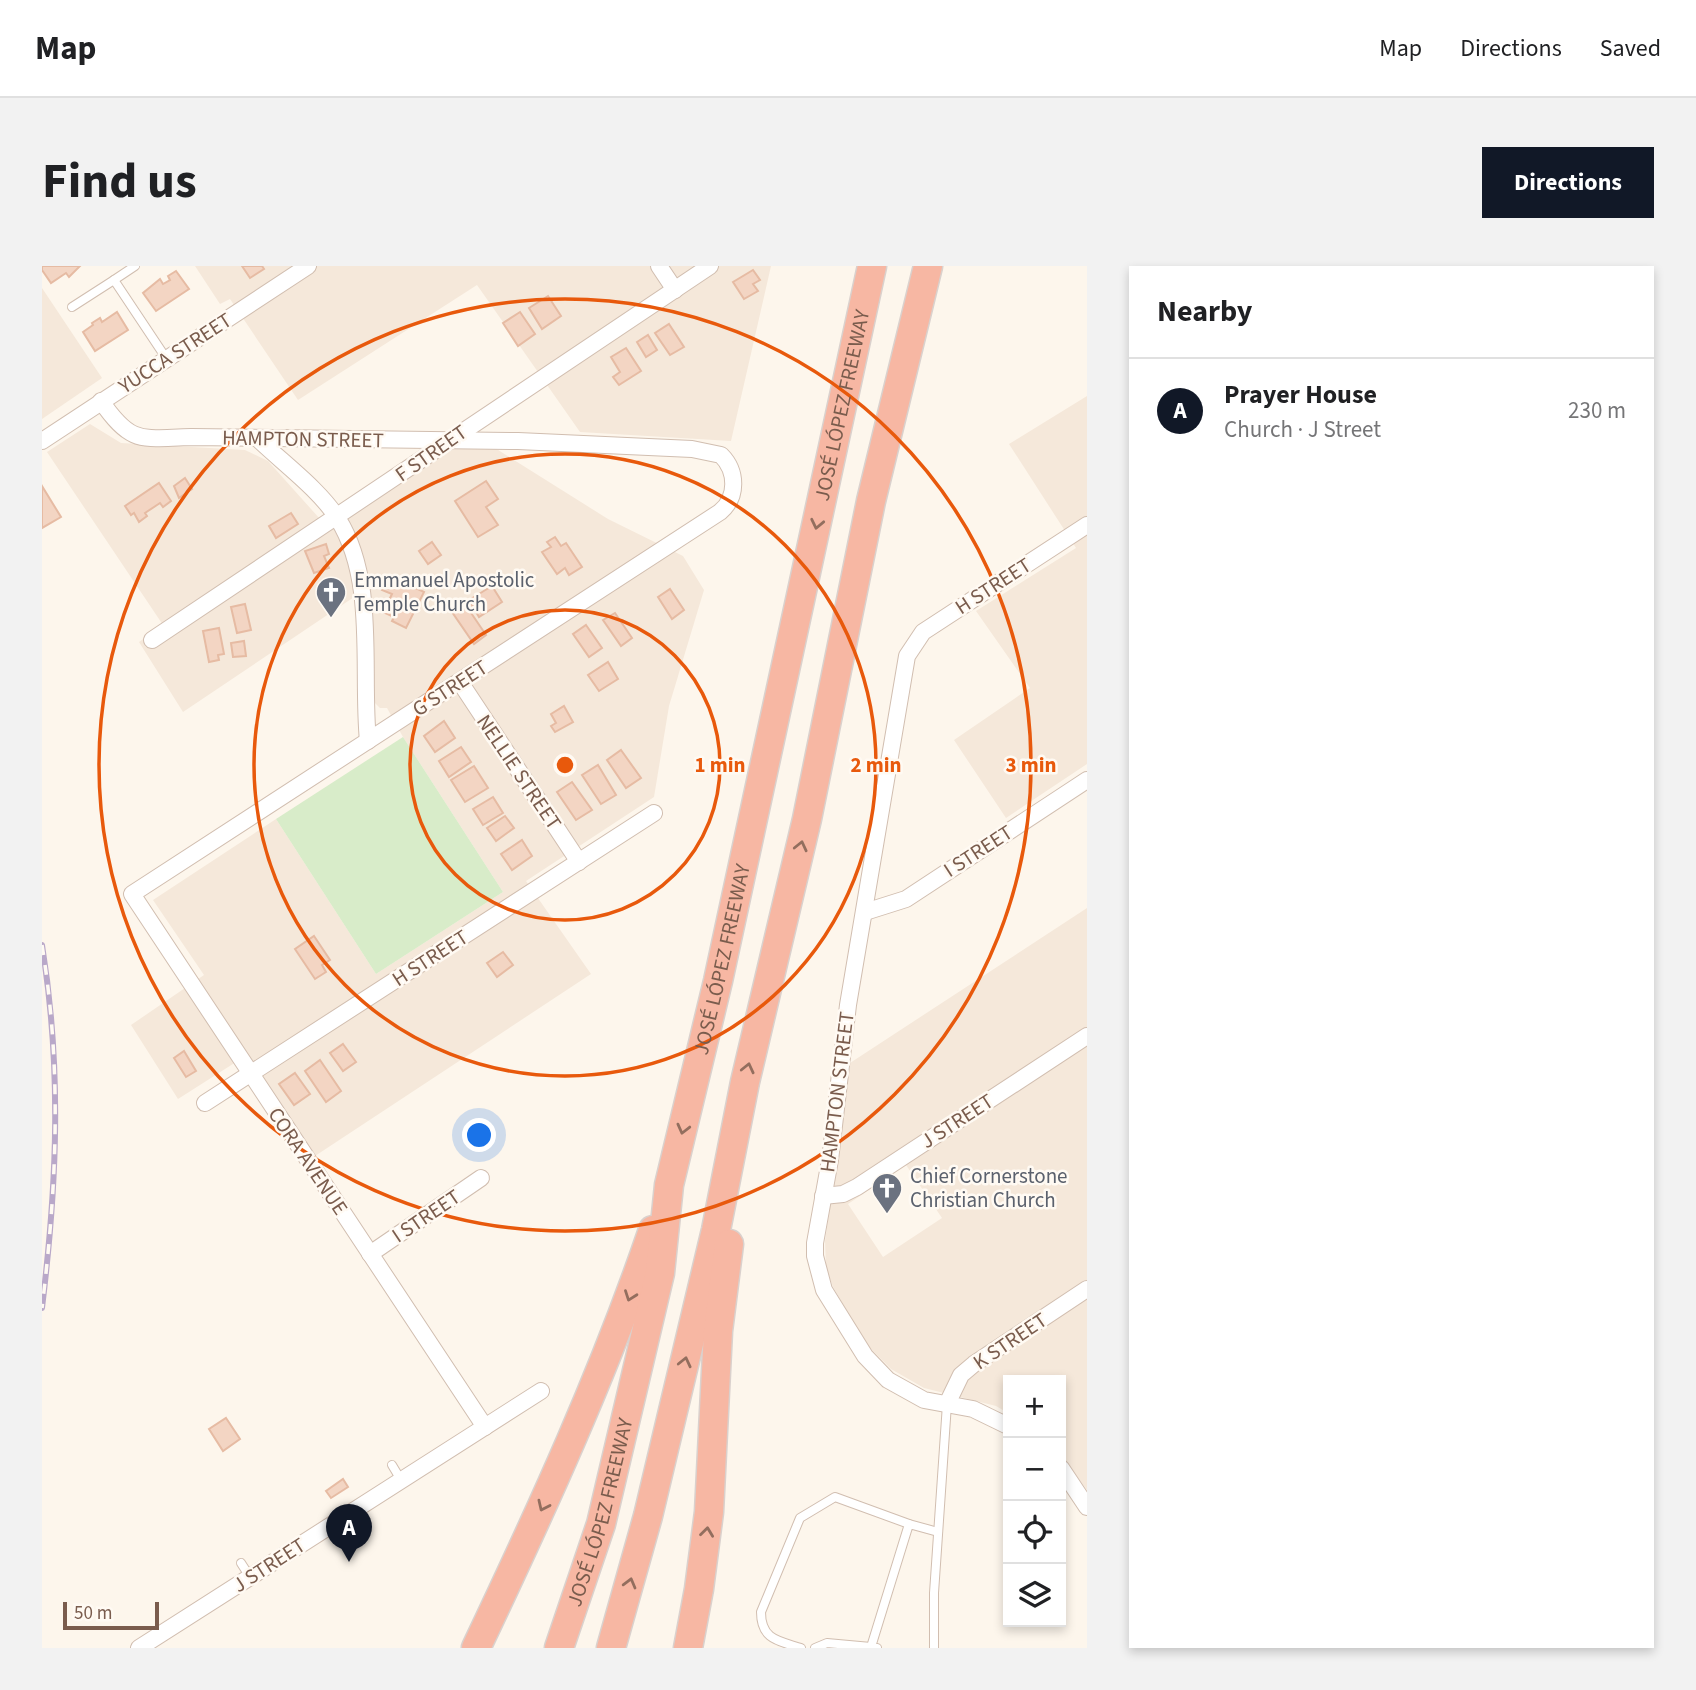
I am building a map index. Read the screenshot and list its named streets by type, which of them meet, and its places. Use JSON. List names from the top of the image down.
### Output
{
  "streets": {
    "highway": ["JOSÉ LÓPEZ FREEWAY"],
    "street": [
      "YUCCA STREET",
      "HAMPTON STREET",
      "F STREET",
      "H STREET",
      "G STREET",
      "NELLIE STREET",
      "I STREET",
      "J STREET",
      "CORA AVENUE",
      "K STREET"
    ]
  },
  "crossings": [
    ["YUCCA STREET", "HAMPTON STREET"],
    ["HAMPTON STREET", "F STREET"],
    ["HAMPTON STREET", "H STREET"],
    ["HAMPTON STREET", "G STREET"],
    ["HAMPTON STREET", "I STREET"],
    ["HAMPTON STREET", "J STREET"],
    ["HAMPTON STREET", "K STREET"],
    ["H STREET", "NELLIE STREET"],
    ["H STREET", "CORA AVENUE"],
    ["G STREET", "NELLIE STREET"],
    ["G STREET", "CORA AVENUE"],
    ["I STREET", "CORA AVENUE"],
    ["J STREET", "CORA AVENUE"]
  ],
  "places": {
    "church": ["Emmanuel Apostolic Temple Church", "Chief Cornerstone Christian Church"]
  },
  "scale_bar": "50 m",
  "page": {
    "header": "Map",
    "nav": ["Map", "Directions", "Saved"],
    "title": "Find us",
    "buttons": "Directions",
    "heading": "Nearby",
    "list": [
      {
        "mark": "A",
        "name": "Prayer House",
        "note": "Church · J Street",
        "value": "230 m"
      }
    ],
    "map_buttons": ["+", "−"],
    "pins": "A",
    "scale": "50 m"
  },
  "rings": ["1 min", "2 min", "3 min"]
}
